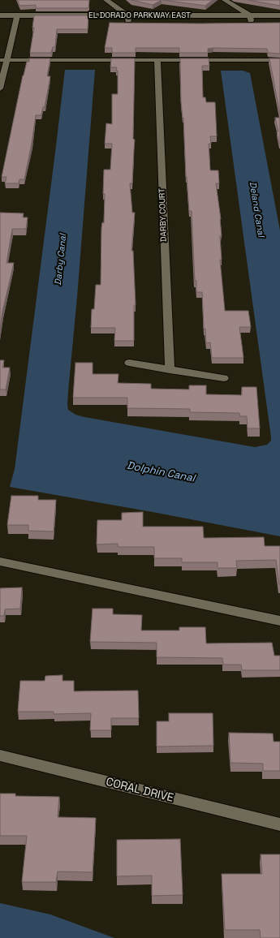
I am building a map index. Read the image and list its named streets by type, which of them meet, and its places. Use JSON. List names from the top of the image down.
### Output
{
  "streets": {
    "street": ["EL DORADO PARKWAY EAST", "DARBY COURT", "CORAL DRIVE"]
  },
  "water": ["Deland Canal", "Darby Canal", "Dolphin Canal"]
}
